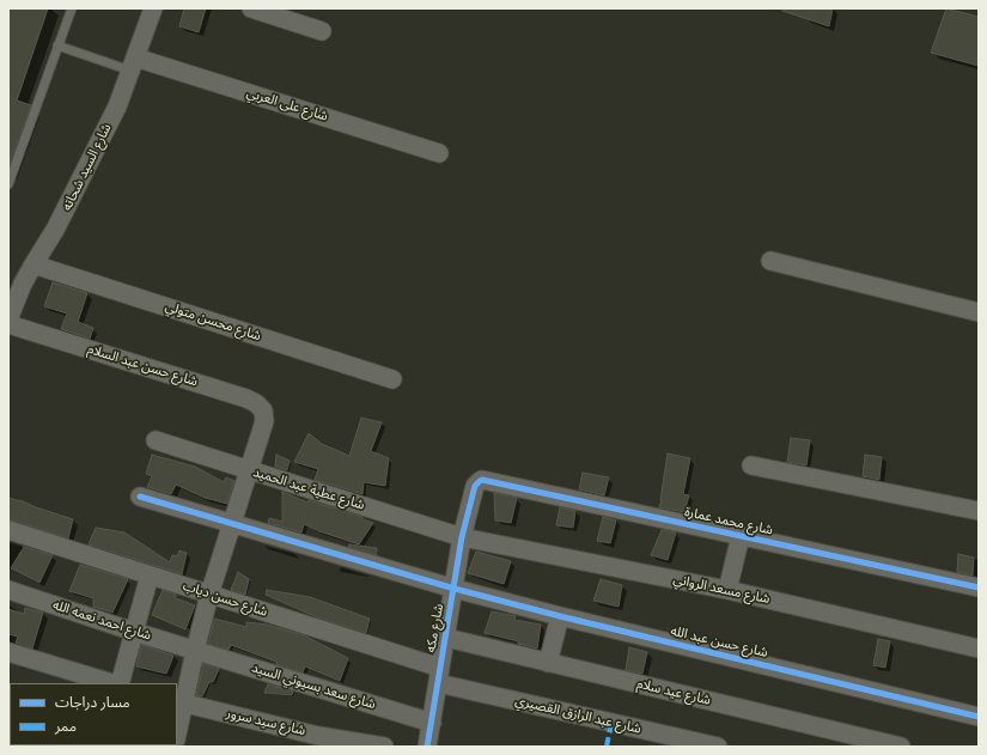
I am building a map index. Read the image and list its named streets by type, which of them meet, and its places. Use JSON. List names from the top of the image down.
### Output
{
  "streets": {
    "street": [
      "شارع على العربي",
      "شارع السيد شحاته",
      "شارع محسن متولي",
      "شارع حسن عبد السلام",
      "شارع عطية عبد الحميد",
      "شارع محمد عمارة",
      "شارع مسعد الرواني",
      "شارع حسن دياب",
      "شارع احمد نعمه الله",
      "شارع مكه",
      "شارع حسن عبد الله",
      "شارع سعد بسيوني السيد",
      "شارع عيد سلام",
      "شارع عبد الرازق القصيري",
      "شارع سيد سرور"
    ]
  },
  "crossings": [
    ["شارع على العربي", "شارع السيد شحاته"],
    ["شارع السيد شحاته", "شارع محسن متولي"],
    ["شارع حسن عبد السلام", "شارع عطية عبد الحميد"],
    ["شارع عطية عبد الحميد", "شارع مسعد الرواني"],
    ["شارع عطية عبد الحميد", "شارع مكه"],
    ["شارع محمد عمارة", "شارع مكه"],
    ["شارع مسعد الرواني", "شارع مكه"],
    ["شارع حسن دياب", "شارع مكه"],
    ["شارع حسن دياب", "شارع عبد الرازق القصيري"],
    ["شارع احمد نعمه الله", "شارع سعد بسيوني السيد"],
    ["شارع مكه", "شارع حسن عبد الله"],
    ["شارع مكه", "شارع سعد بسيوني السيد"],
    ["شارع مكه", "شارع عيد سلام"],
    ["شارع مكه", "شارع عبد الرازق القصيري"]
  ],
  "legend": ["مسار دراجات", "ممر"]
}
